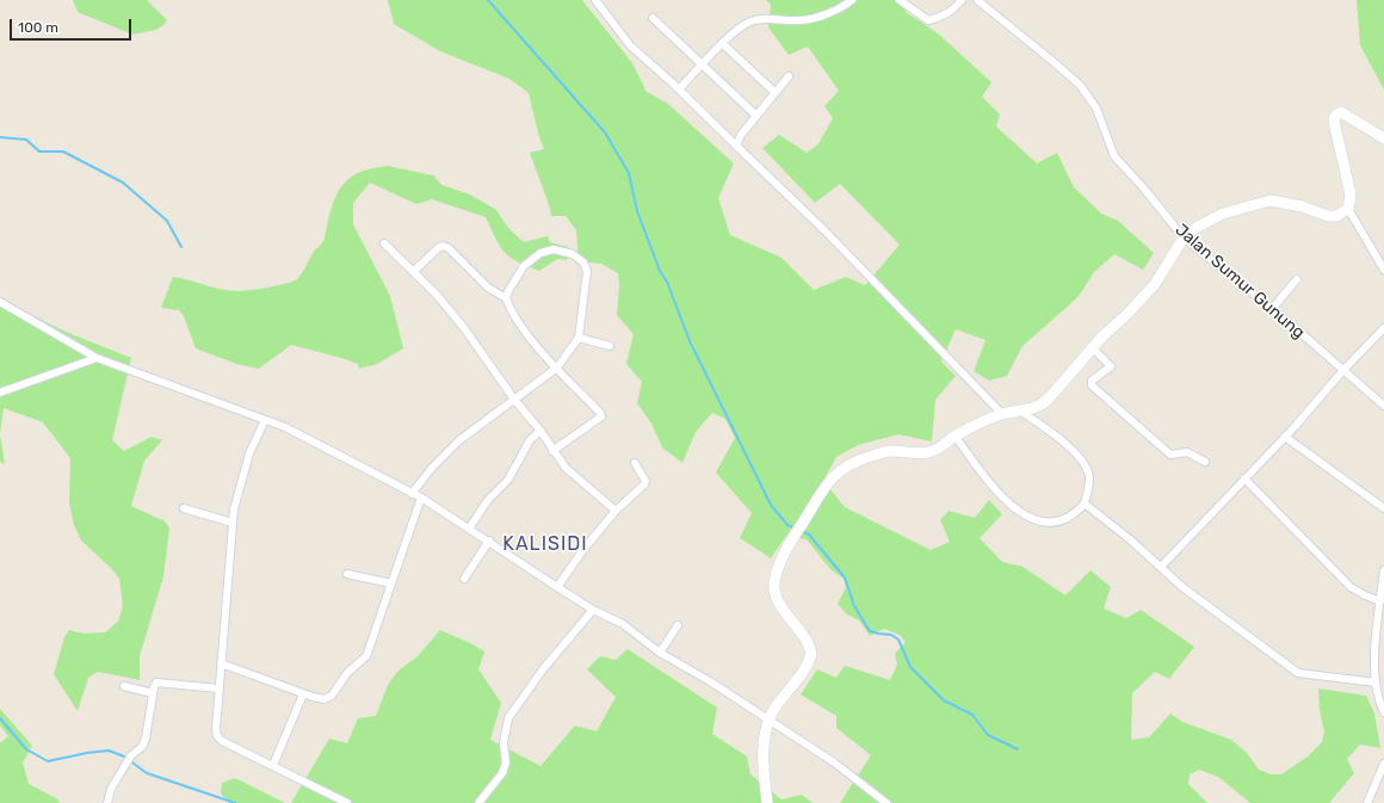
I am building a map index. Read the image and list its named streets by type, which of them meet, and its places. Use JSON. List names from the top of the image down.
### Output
{
  "streets": {
    "street": ["Jalan Sumur Gunung"]
  },
  "districts": ["KALISIDI"],
  "scale_bar": "100 m"
}
